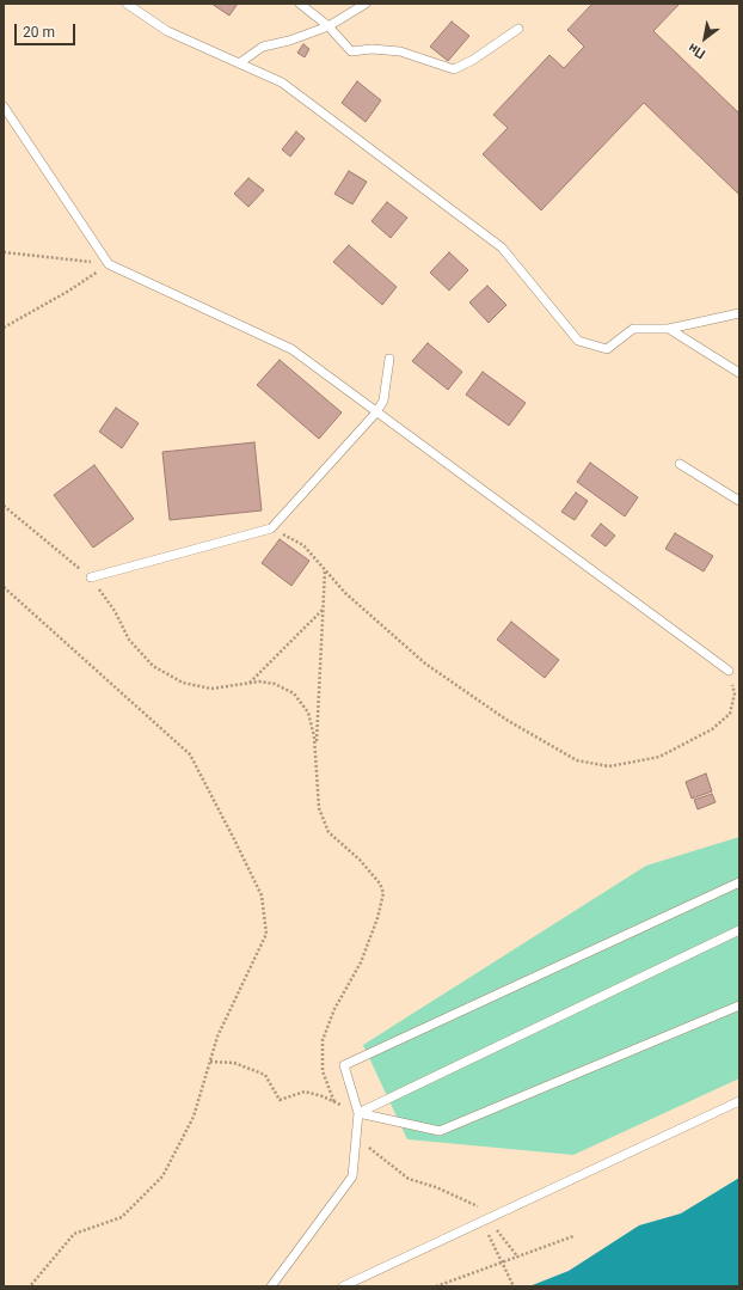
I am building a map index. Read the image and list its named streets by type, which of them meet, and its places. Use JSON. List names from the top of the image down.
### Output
{
  "scale_bar": "20 m",
  "north": "bottom left"
}
